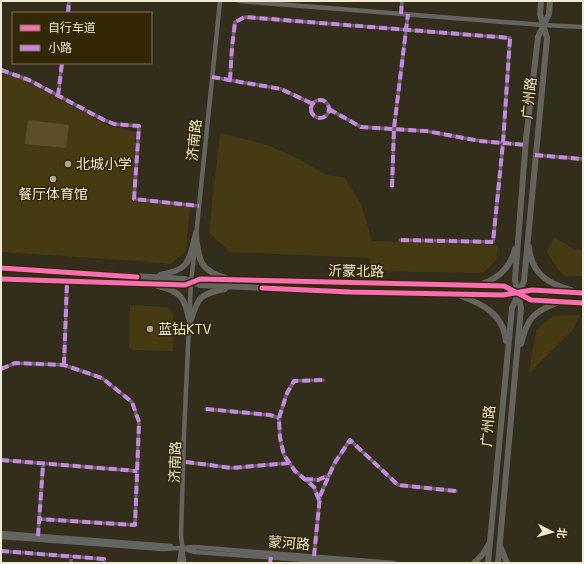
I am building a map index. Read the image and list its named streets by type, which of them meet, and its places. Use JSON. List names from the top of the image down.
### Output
{
  "streets": {
    "main road": ["广州路", "沂蒙北路"],
    "street": ["济南路", "蒙河路"]
  },
  "crossings": [
    ["广州路", "沂蒙北路"],
    ["济南路", "沂蒙北路"],
    ["济南路", "蒙河路"]
  ],
  "places": ["北城小学", "餐厅体育馆", "蓝钻KTV"],
  "legend": ["自行车道", "小路"],
  "north": "right"
}
